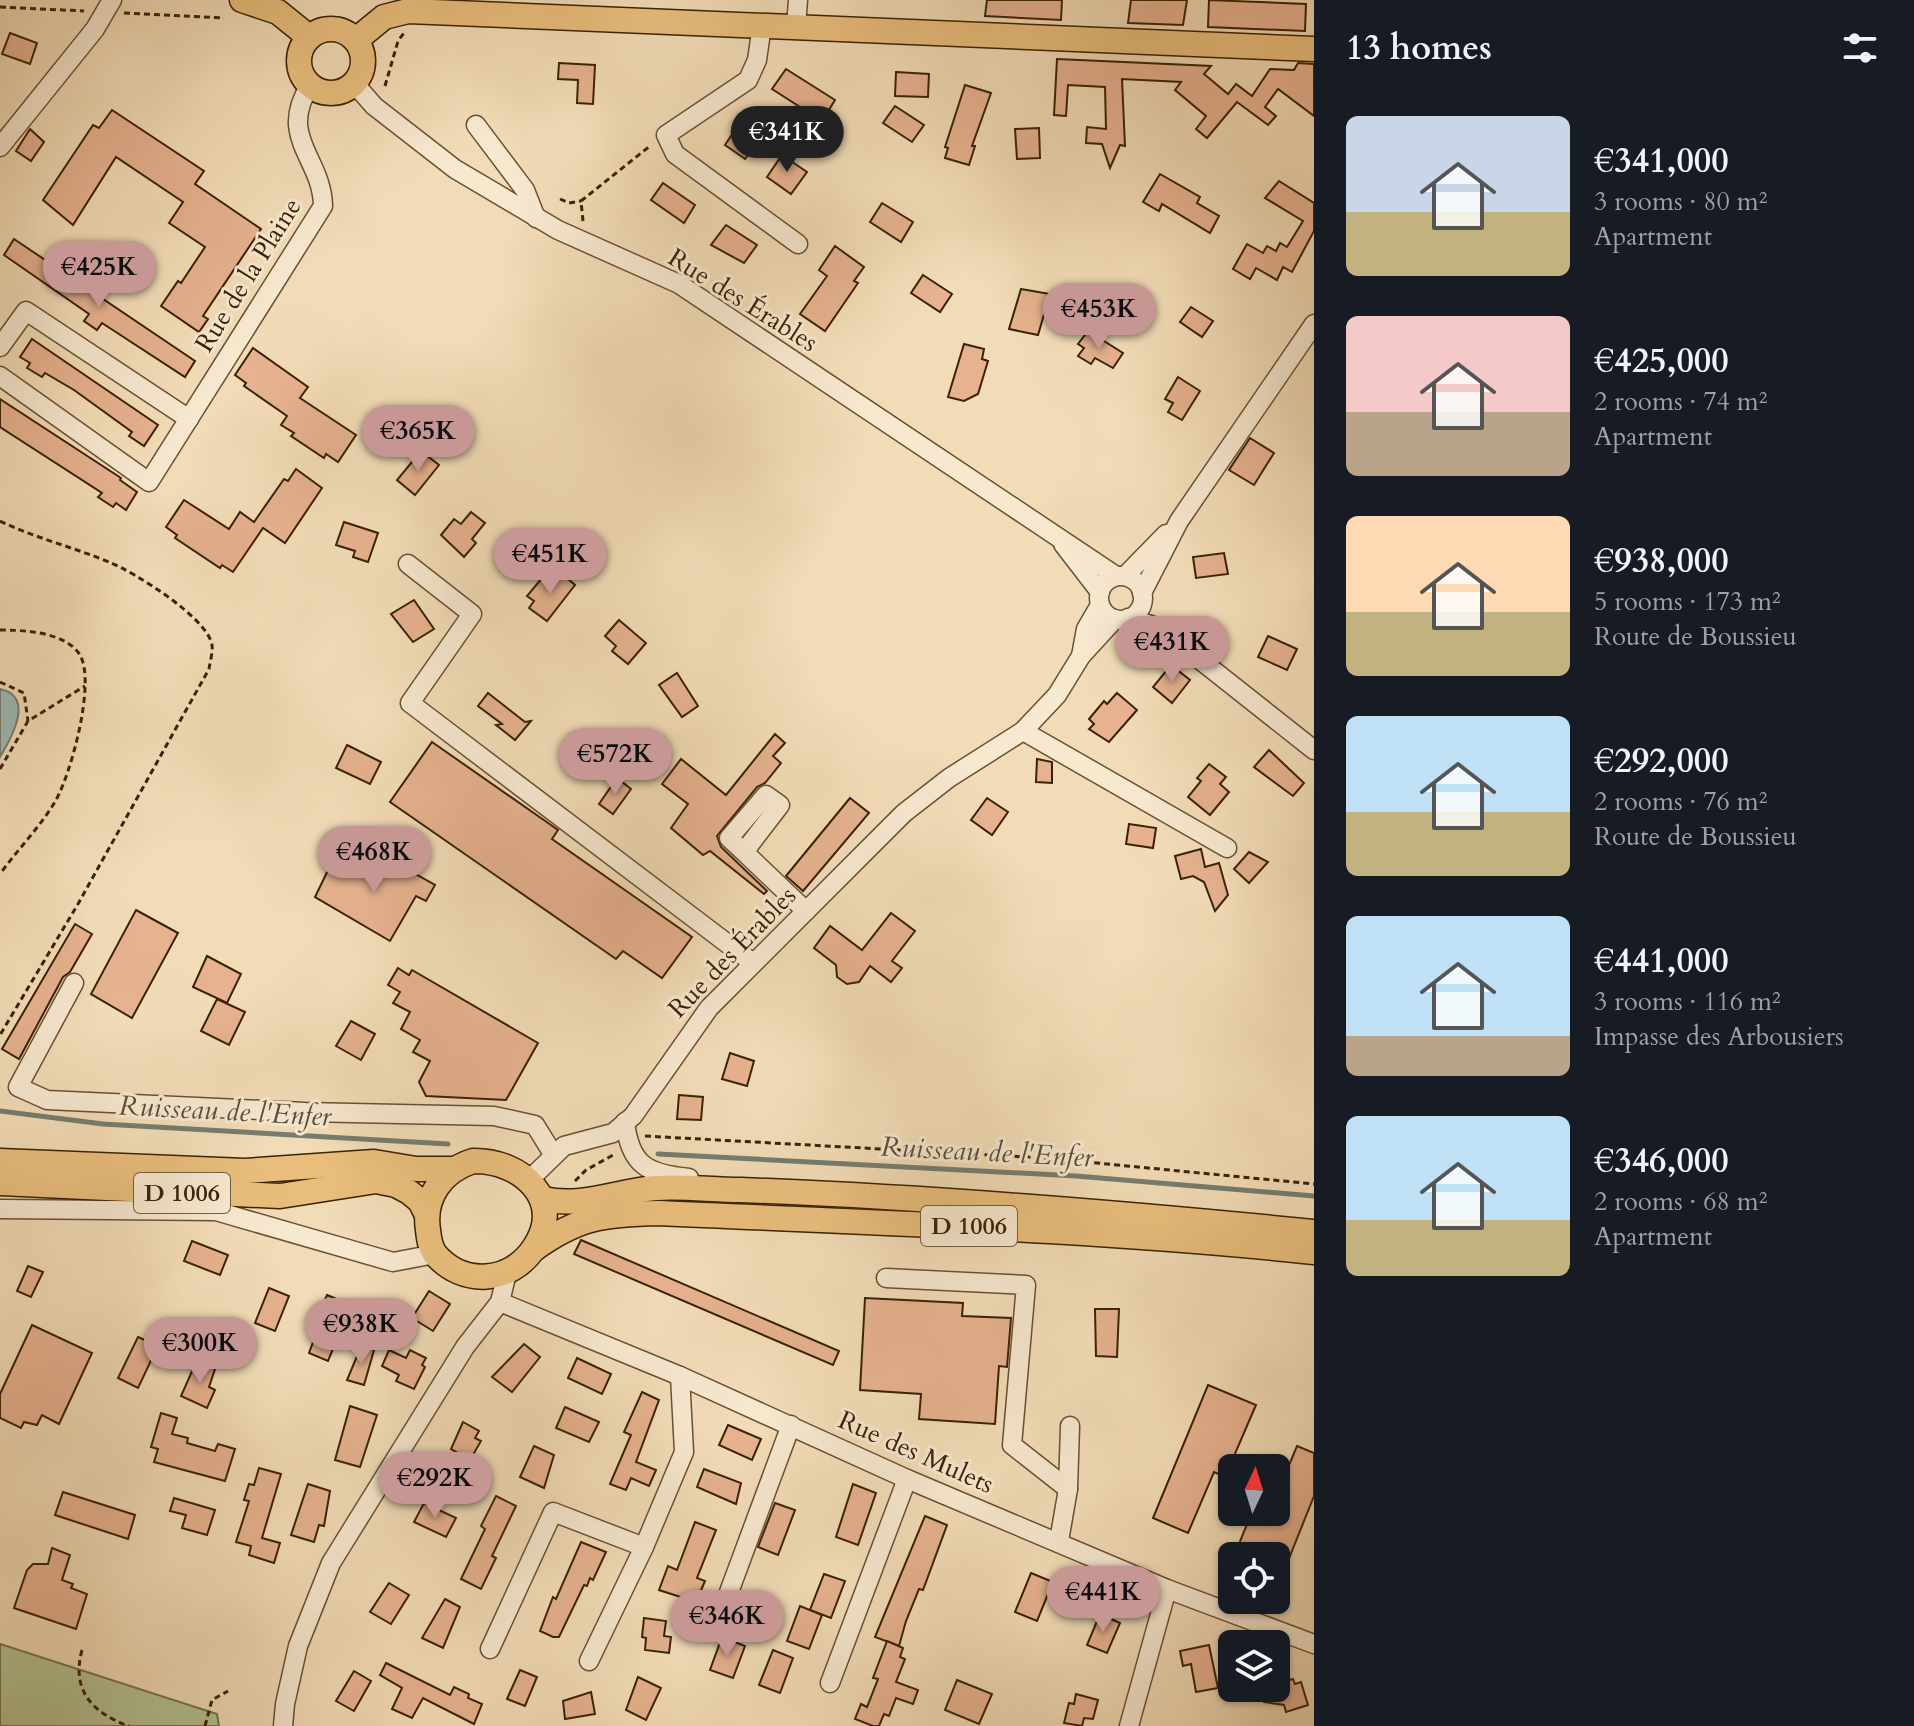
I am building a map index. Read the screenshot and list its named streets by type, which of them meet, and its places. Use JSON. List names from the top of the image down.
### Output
{
  "streets": {
    "main road": ["D 1006"],
    "street": ["Rue de la Plaine", "Rue des Érables", "Rue des Mulets"]
  },
  "crossings": [
    ["Rue de la Plaine", "Rue des Érables"],
    ["Rue des Érables", "D 1006"]
  ],
  "water": ["Ruisseau de l'Enfer"],
  "north": "top",
  "page": {
    "heading": "13 homes",
    "list": [
      {
        "name": "€341,000",
        "note": "3 rooms · 80 m² · Apartment"
      },
      {
        "name": "€425,000",
        "note": "2 rooms · 74 m² · Apartment"
      },
      {
        "name": "€938,000",
        "note": "5 rooms · 173 m² · Route de Boussieu"
      },
      {
        "name": "€292,000",
        "note": "2 rooms · 76 m² · Route de Boussieu"
      },
      {
        "name": "€441,000",
        "note": "3 rooms · 116 m² · Impasse des Arbousiers"
      },
      {
        "name": "€346,000",
        "note": "2 rooms · 68 m² · Apartment"
      }
    ],
    "price": [
      "€341K",
      "€425K",
      "€453K",
      "€365K",
      "€451K",
      "€431K",
      "€572K",
      "€468K",
      "€938K",
      "€300K",
      "€292K",
      "€441K",
      "€346K"
    ]
  }
}
